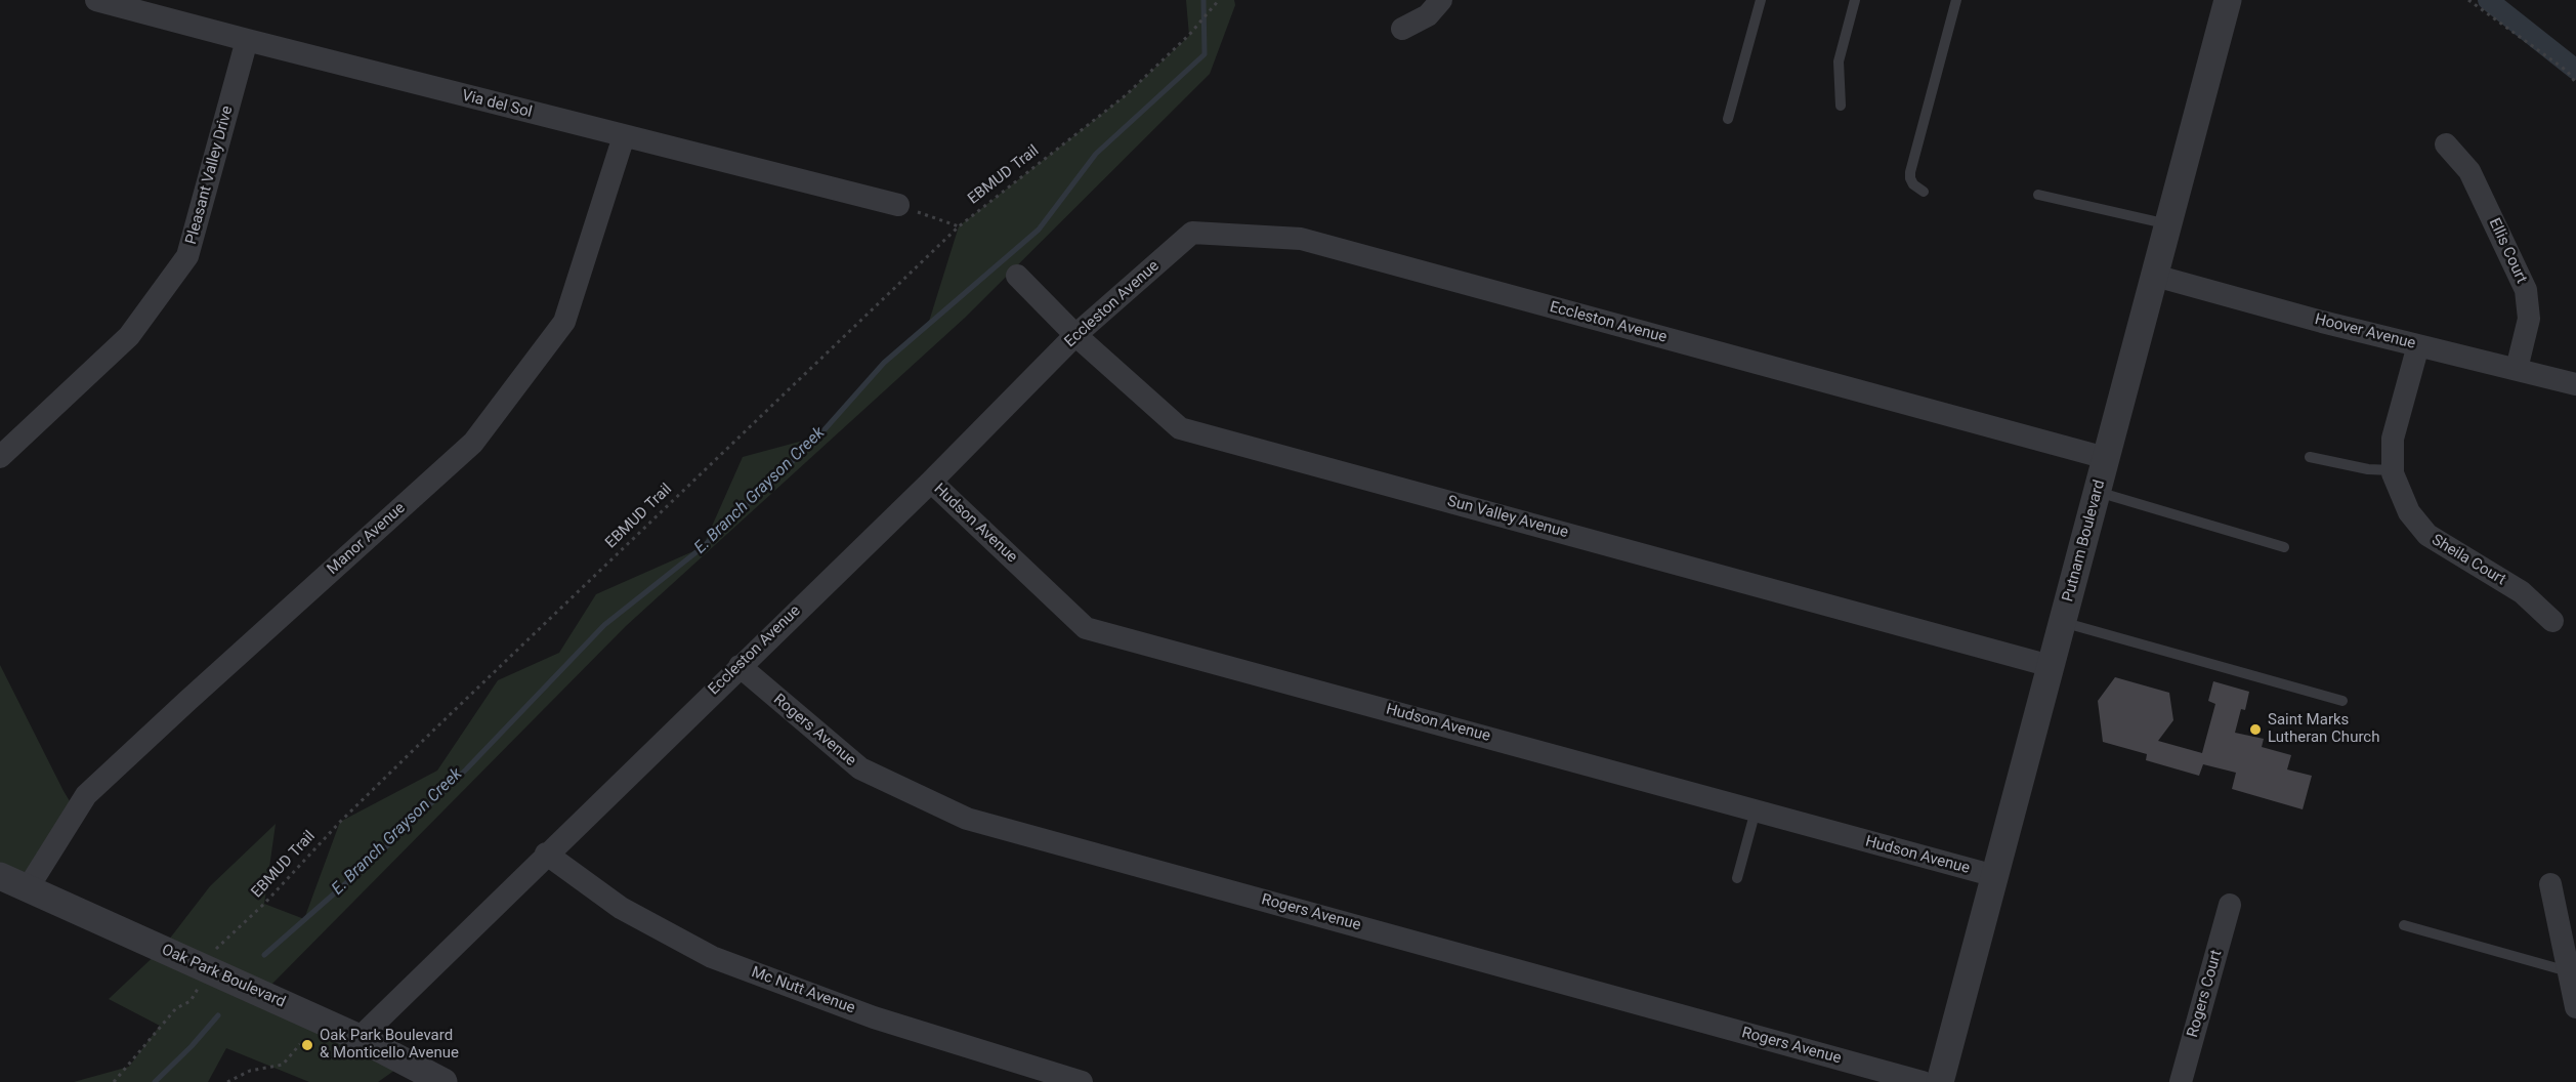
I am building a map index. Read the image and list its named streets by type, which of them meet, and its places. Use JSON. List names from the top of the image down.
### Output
{
  "streets": {
    "street": [
      "Via del Sol",
      "Pleasant Valley Drive",
      "Ellis Court",
      "Eccleston Avenue",
      "Hoover Avenue",
      "Sun Valley Avenue",
      "Hudson Avenue",
      "Manor Avenue",
      "Putnam Boulevard",
      "Sheila Court",
      "Rogers Avenue",
      "Oak Park Boulevard",
      "Mc Nutt Avenue",
      "Rogers Court"
    ],
    "path": ["EBMUD Trail"]
  },
  "crossings": [
    ["Via del Sol", "Pleasant Valley Drive"],
    ["Via del Sol", "Manor Avenue"],
    ["EBMUD Trail", "Oak Park Boulevard"],
    ["Ellis Court", "Hoover Avenue"],
    ["Eccleston Avenue", "Sun Valley Avenue"],
    ["Eccleston Avenue", "Hudson Avenue"],
    ["Eccleston Avenue", "Putnam Boulevard"],
    ["Eccleston Avenue", "Rogers Avenue"],
    ["Eccleston Avenue", "Oak Park Boulevard"],
    ["Eccleston Avenue", "Mc Nutt Avenue"],
    ["Hoover Avenue", "Putnam Boulevard"],
    ["Hoover Avenue", "Sheila Court"],
    ["Sun Valley Avenue", "Putnam Boulevard"],
    ["Hudson Avenue", "Putnam Boulevard"],
    ["Manor Avenue", "Oak Park Boulevard"]
  ],
  "water": ["E. Branch Grayson Creek"],
  "places": ["Saint Marks Lutheran Church", "Oak Park Boulevard & Monticello Avenue"]
}
